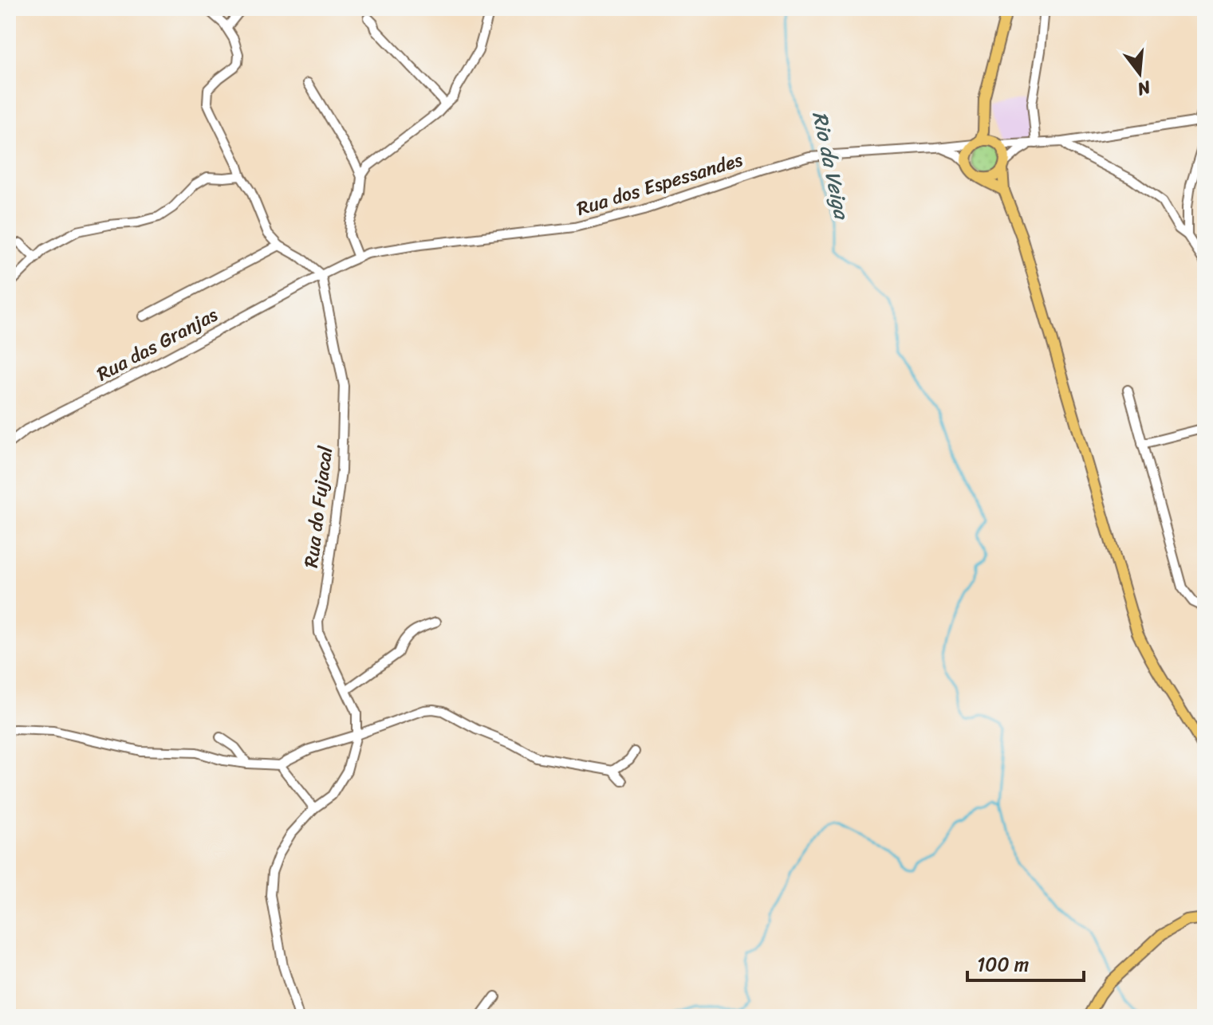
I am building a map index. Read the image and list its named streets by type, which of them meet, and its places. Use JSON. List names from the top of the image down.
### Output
{
  "streets": {
    "street": ["Rua dos Espessandes", "Rua das Granjas", "Rua do Fujacal"]
  },
  "crossings": [
    ["Rua dos Espessandes", "Rua das Granjas"],
    ["Rua dos Espessandes", "Rua do Fujacal"],
    ["Rua das Granjas", "Rua do Fujacal"]
  ],
  "water": ["Rio da Veiga"],
  "scale_bar": "100 m",
  "north": "bottom"
}
